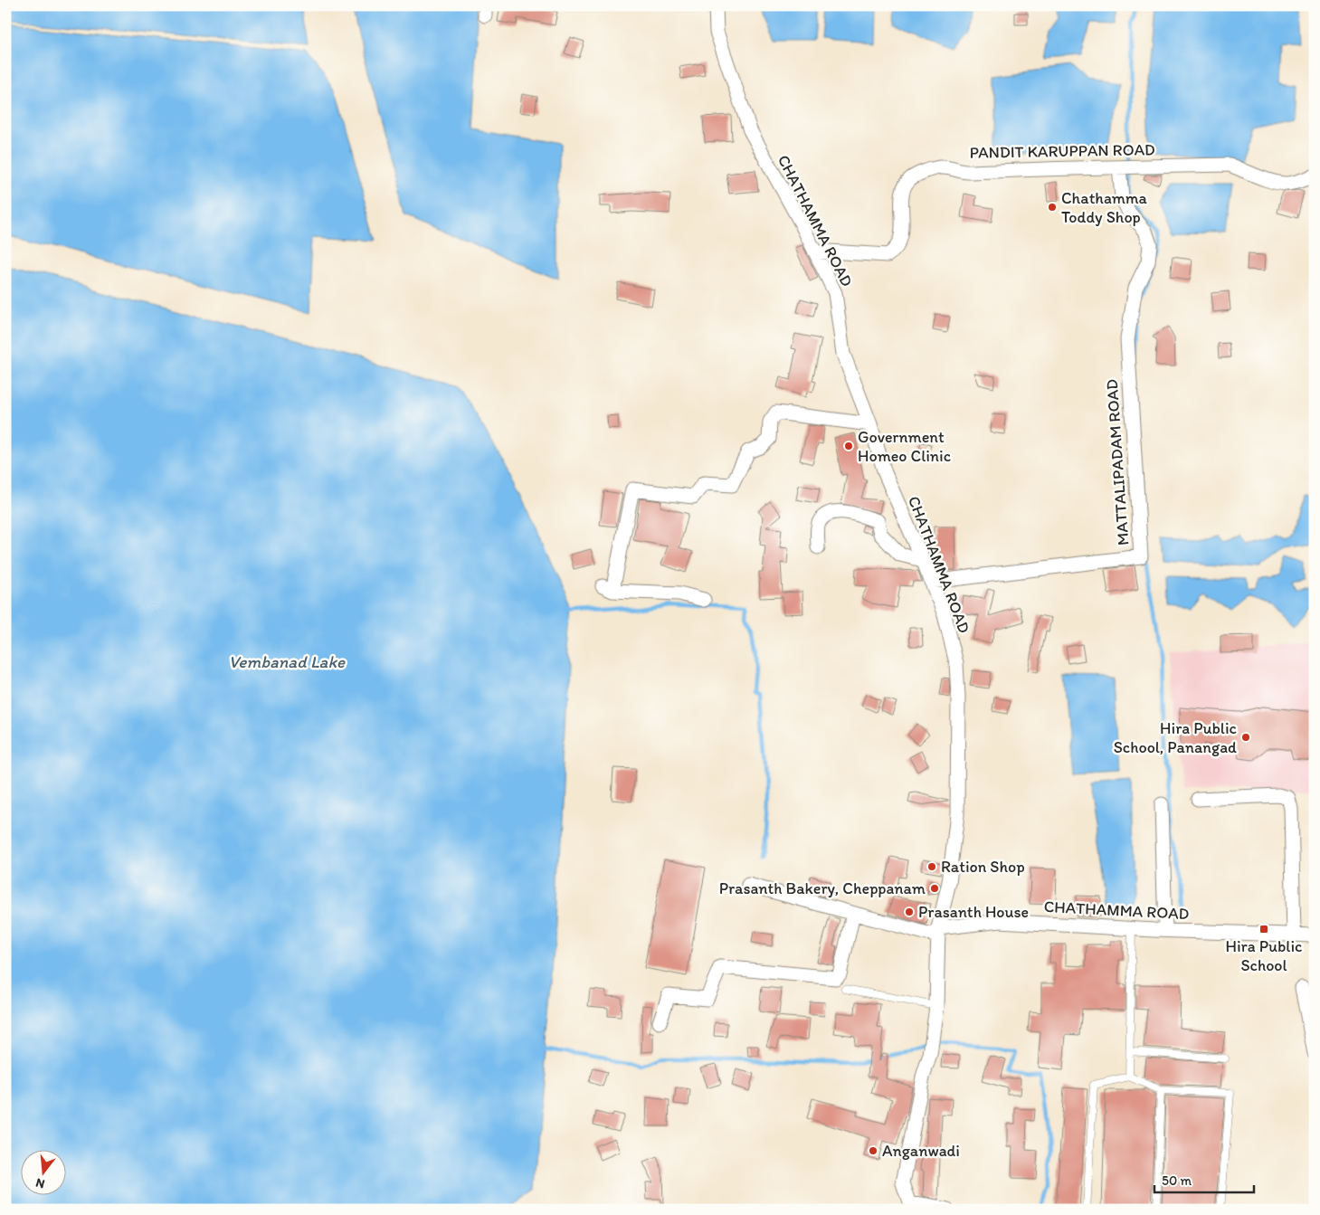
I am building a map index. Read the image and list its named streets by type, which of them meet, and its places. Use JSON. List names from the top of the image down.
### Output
{
  "streets": {
    "street": ["PANDIT KARUPPAN ROAD", "CHATHAMMA ROAD", "MATTALIPADAM ROAD"]
  },
  "crossings": [
    ["PANDIT KARUPPAN ROAD", "CHATHAMMA ROAD"],
    ["PANDIT KARUPPAN ROAD", "MATTALIPADAM ROAD"],
    ["CHATHAMMA ROAD", "MATTALIPADAM ROAD"]
  ],
  "water": ["Vembanad Lake"],
  "places": {
    "other": [
      "Chathamma Toddy Shop",
      "Government Homeo Clinic",
      "Hira Public School, Panangad",
      "Ration Shop",
      "Prasanth Bakery, Cheppanam",
      "Prasanth House",
      "Anganwadi"
    ],
    "transit": ["Hira Public School"]
  },
  "scale_bar": "50 m",
  "north": "bottom"
}
